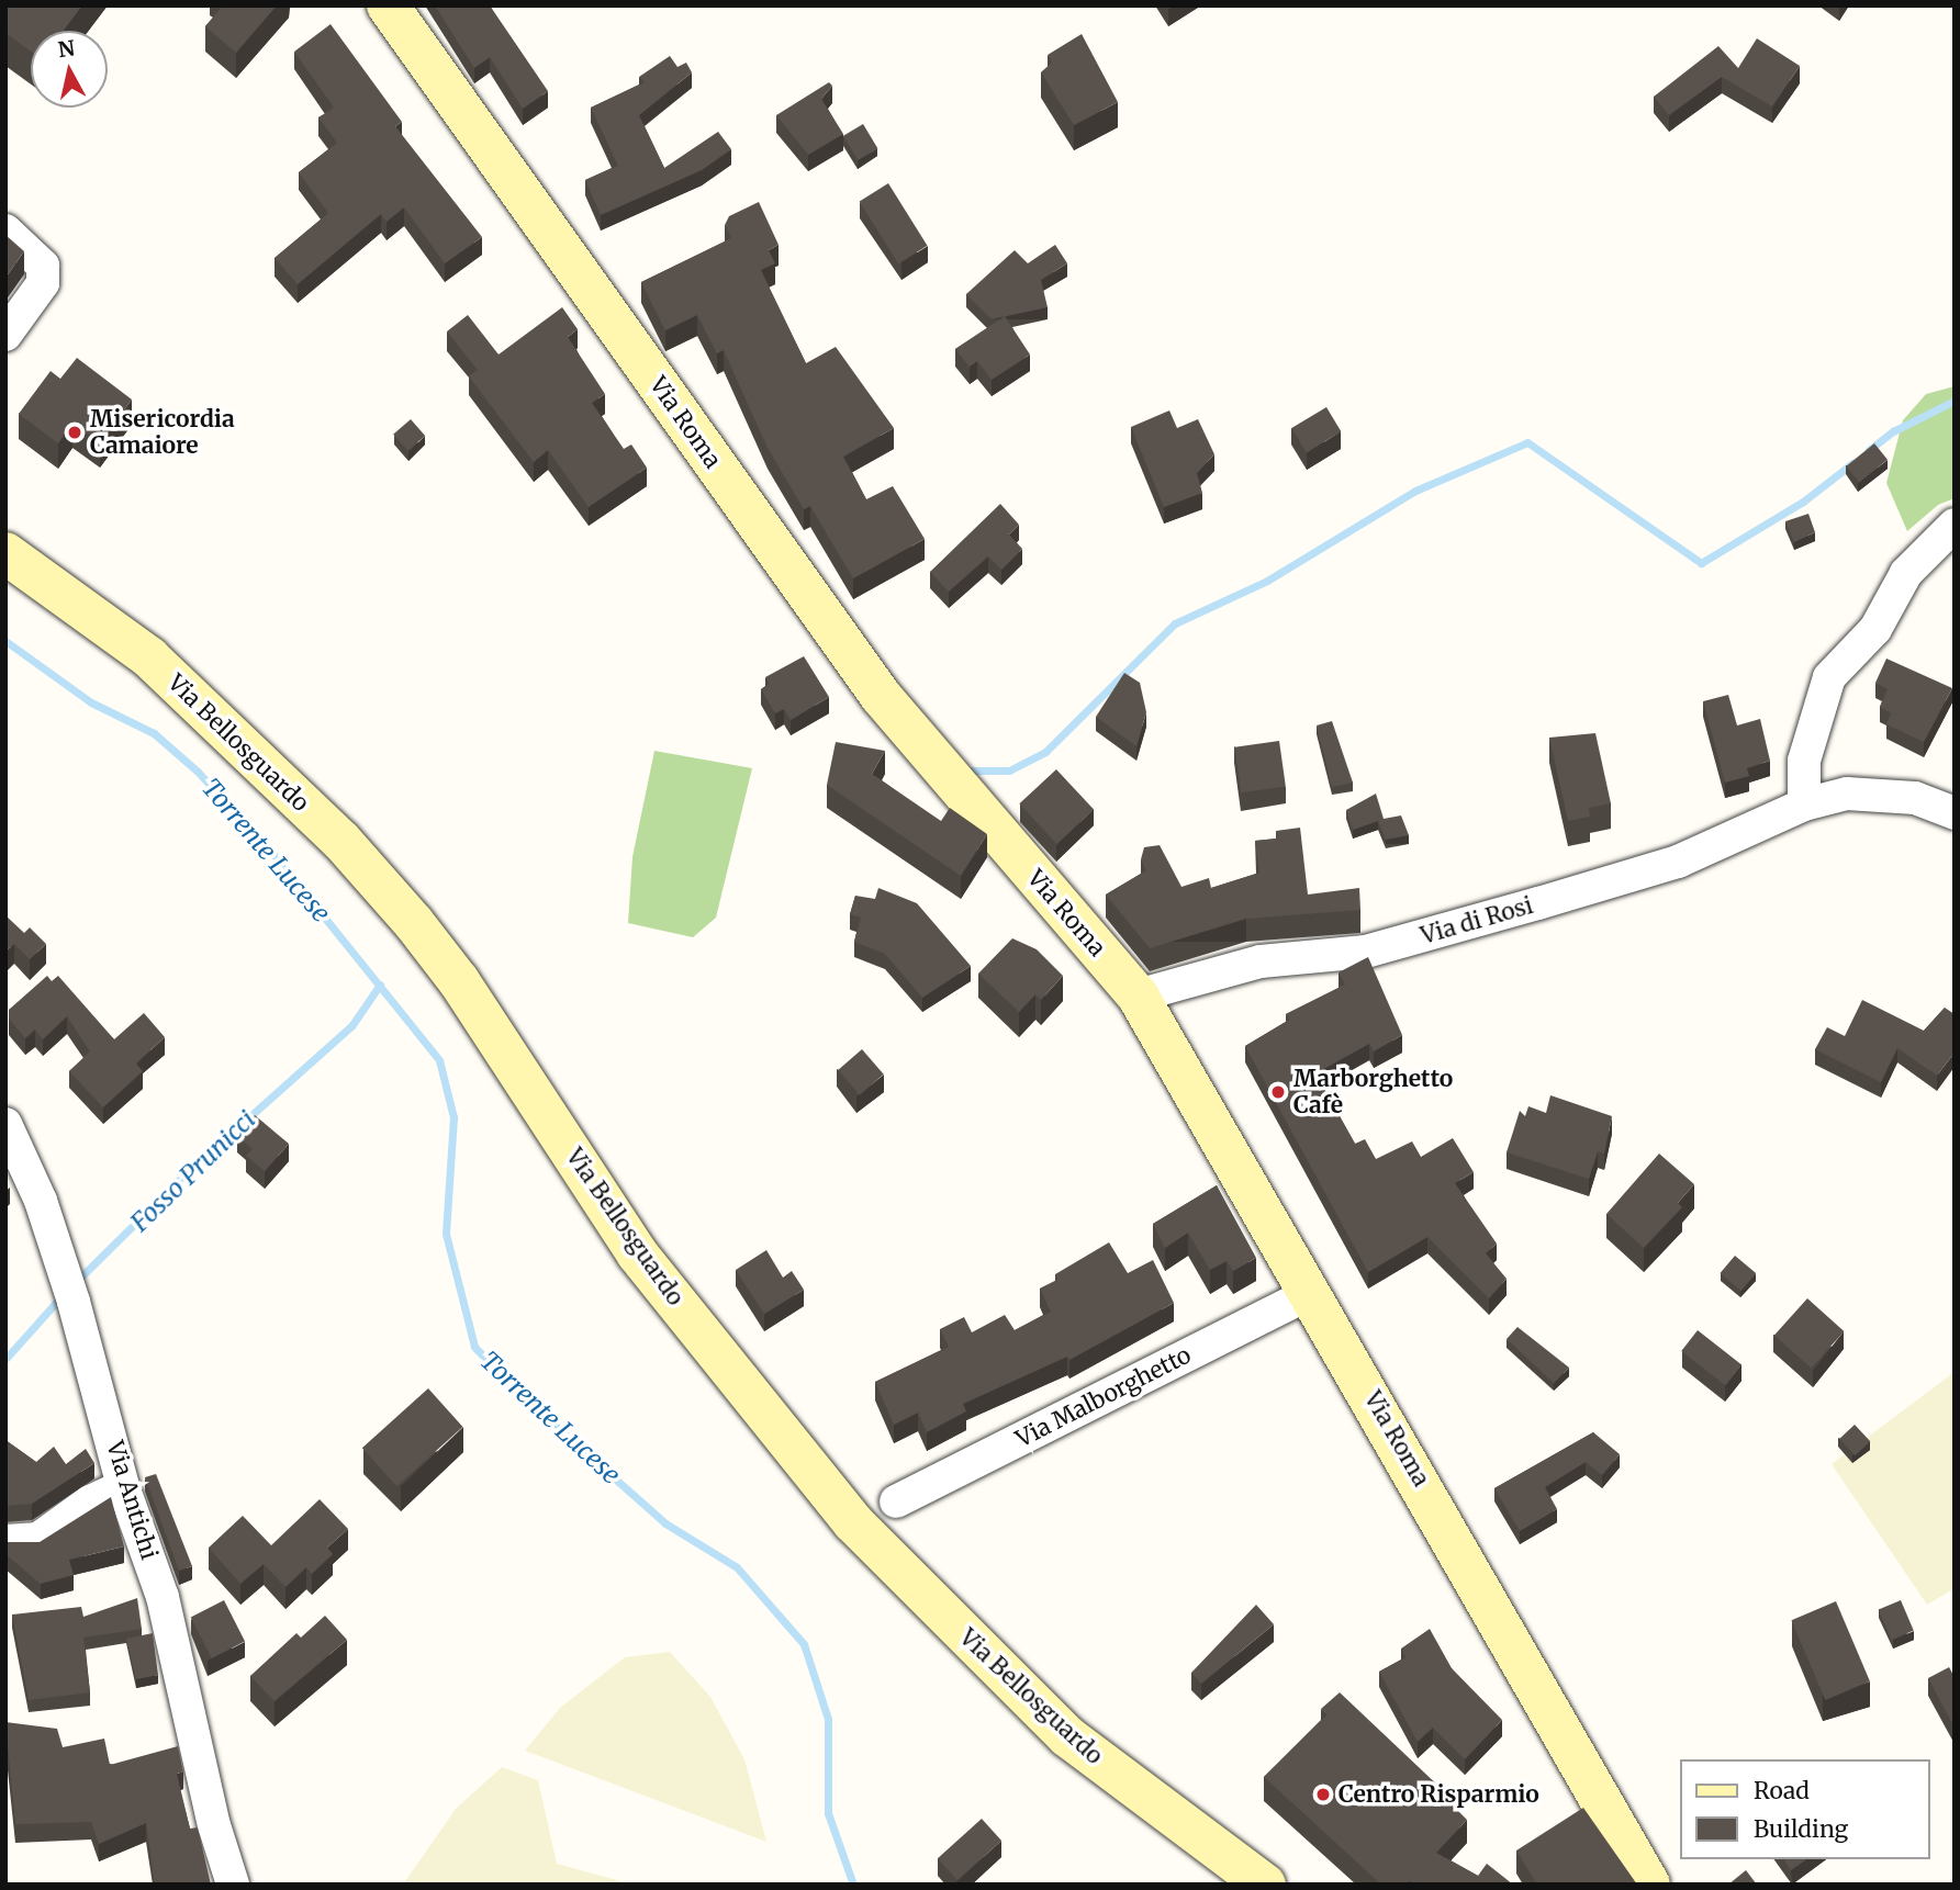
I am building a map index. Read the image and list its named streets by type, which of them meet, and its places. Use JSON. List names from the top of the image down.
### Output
{
  "streets": {
    "street": [
      "Via Roma",
      "Via Bellosguardo",
      "Via di Rosi",
      "Via Malborghetto",
      "Via Antichi"
    ]
  },
  "crossings": [
    ["Via Roma", "Via di Rosi"],
    ["Via Roma", "Via Malborghetto"]
  ],
  "water": ["Torrente Lucese", "Fosso Prunicci"],
  "places": ["Misericordia Camaiore", "Marborghetto Cafè", "Centro Risparmio"],
  "legend": ["Road", "Building"],
  "north": "top"
}
